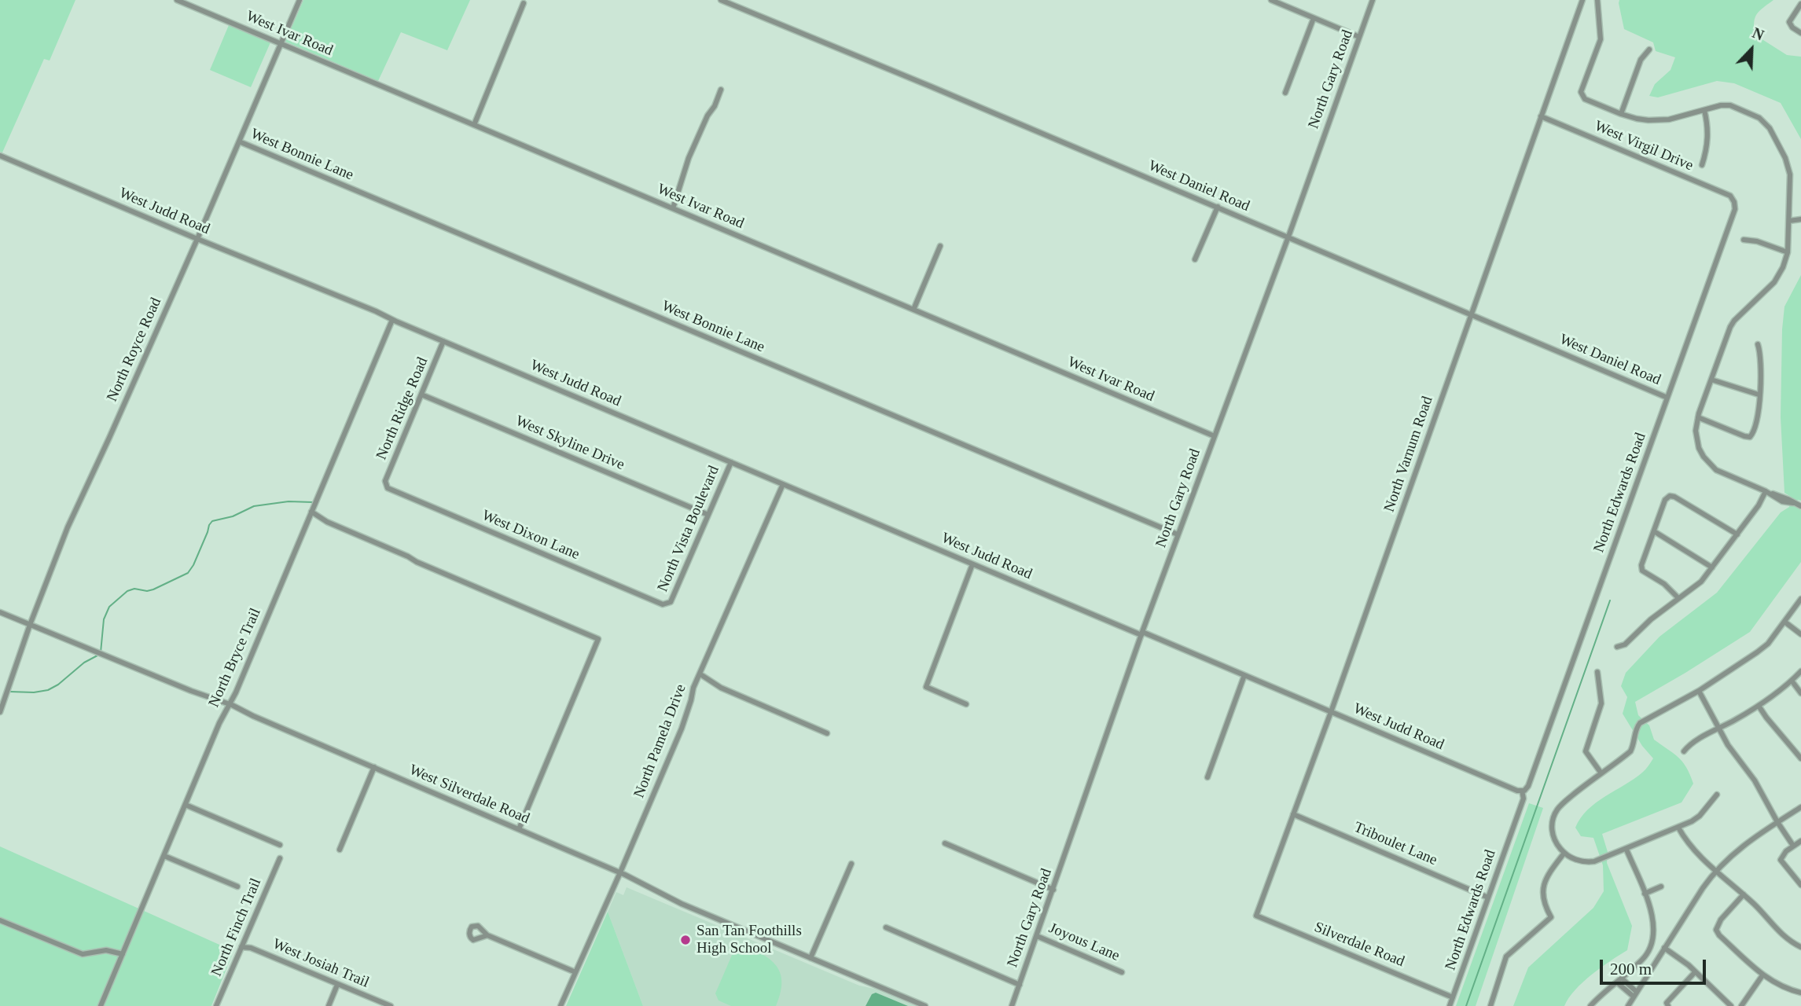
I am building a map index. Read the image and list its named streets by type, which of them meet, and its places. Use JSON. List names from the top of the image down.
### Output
{
  "streets": {
    "street": [
      "West Ivar Road",
      "North Gary Road",
      "West Virgil Drive",
      "West Bonnie Lane",
      "West Daniel Road",
      "West Judd Road",
      "North Royce Road",
      "North Ridge Road",
      "West Skyline Drive",
      "North Varnum Road",
      "North Edwards Road",
      "North Vista Boulevard",
      "West Dixon Lane",
      "North Bryce Trail",
      "North Pamela Drive",
      "West Silverdale Road",
      "Triboulet Lane",
      "North Finch Trail",
      "Joyous Lane",
      "Silverdale Road",
      "West Josiah Trail"
    ]
  },
  "crossings": [
    ["West Ivar Road", "North Gary Road"],
    ["West Ivar Road", "North Royce Road"],
    ["North Gary Road", "West Bonnie Lane"],
    ["North Gary Road", "West Daniel Road"],
    ["North Gary Road", "West Judd Road"],
    ["North Gary Road", "Joyous Lane"],
    ["West Virgil Drive", "North Varnum Road"],
    ["West Virgil Drive", "North Edwards Road"],
    ["West Bonnie Lane", "North Royce Road"],
    ["West Daniel Road", "North Varnum Road"],
    ["West Daniel Road", "North Edwards Road"],
    ["West Judd Road", "North Royce Road"],
    ["West Judd Road", "North Ridge Road"],
    ["West Judd Road", "North Varnum Road"],
    ["West Judd Road", "North Edwards Road"],
    ["West Judd Road", "North Vista Boulevard"],
    ["West Judd Road", "North Bryce Trail"],
    ["West Judd Road", "North Pamela Drive"],
    ["North Royce Road", "West Silverdale Road"],
    ["North Ridge Road", "West Skyline Drive"],
    ["North Ridge Road", "West Dixon Lane"],
    ["West Skyline Drive", "North Vista Boulevard"],
    ["North Varnum Road", "Triboulet Lane"],
    ["North Varnum Road", "Silverdale Road"],
    ["North Edwards Road", "Triboulet Lane"],
    ["North Edwards Road", "Silverdale Road"],
    ["North Vista Boulevard", "West Dixon Lane"],
    ["North Bryce Trail", "West Silverdale Road"],
    ["North Pamela Drive", "West Silverdale Road"],
    ["North Finch Trail", "West Josiah Trail"]
  ],
  "places": ["San Tan Foothills High School"],
  "scale_bar": "200 m",
  "north": "top right"
}
